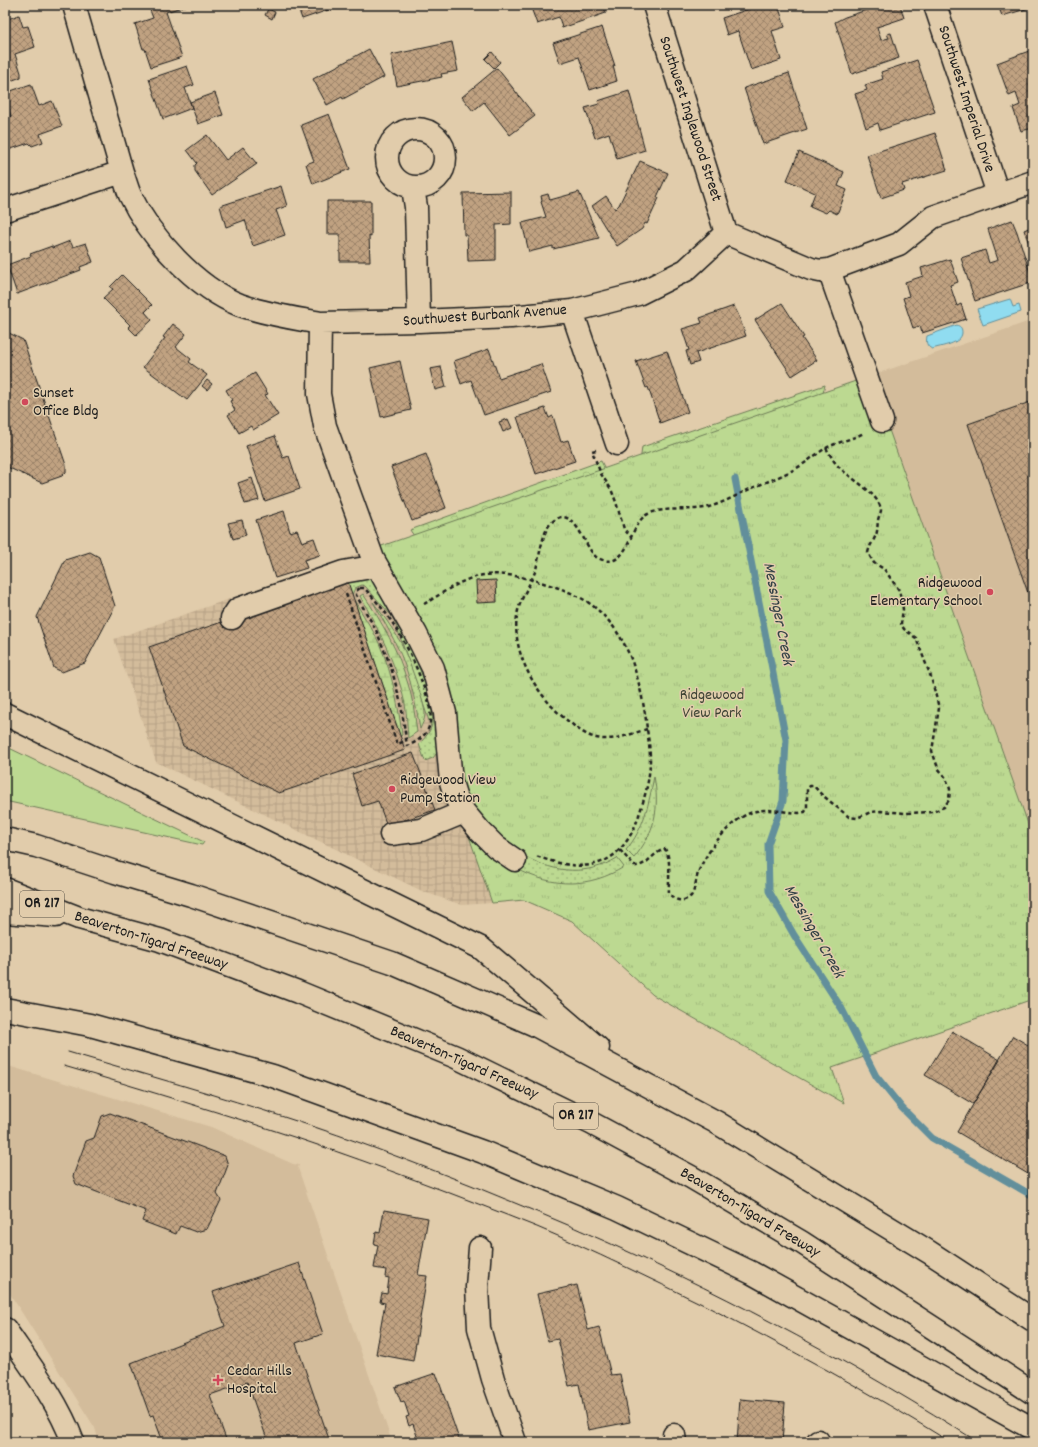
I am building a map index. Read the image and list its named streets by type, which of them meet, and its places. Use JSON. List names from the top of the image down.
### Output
{
  "streets": {
    "main road": [
      "Southwest Imperial Drive",
      "Southwest Inglewood Street",
      "Southwest Burbank Avenue",
      "OR 217",
      "Beaverton-Tigard Freeway"
    ]
  },
  "crossings": [
    ["Southwest Inglewood Street", "Southwest Burbank Avenue"]
  ],
  "water": ["Messinger Creek"],
  "parks": ["Ridgewood View Park"],
  "places": {
    "other": ["Sunset Office Bldg", "Ridgewood Elementary School", "Ridgewood View Pump Station"],
    "health": ["Cedar Hills Hospital"]
  }
}
